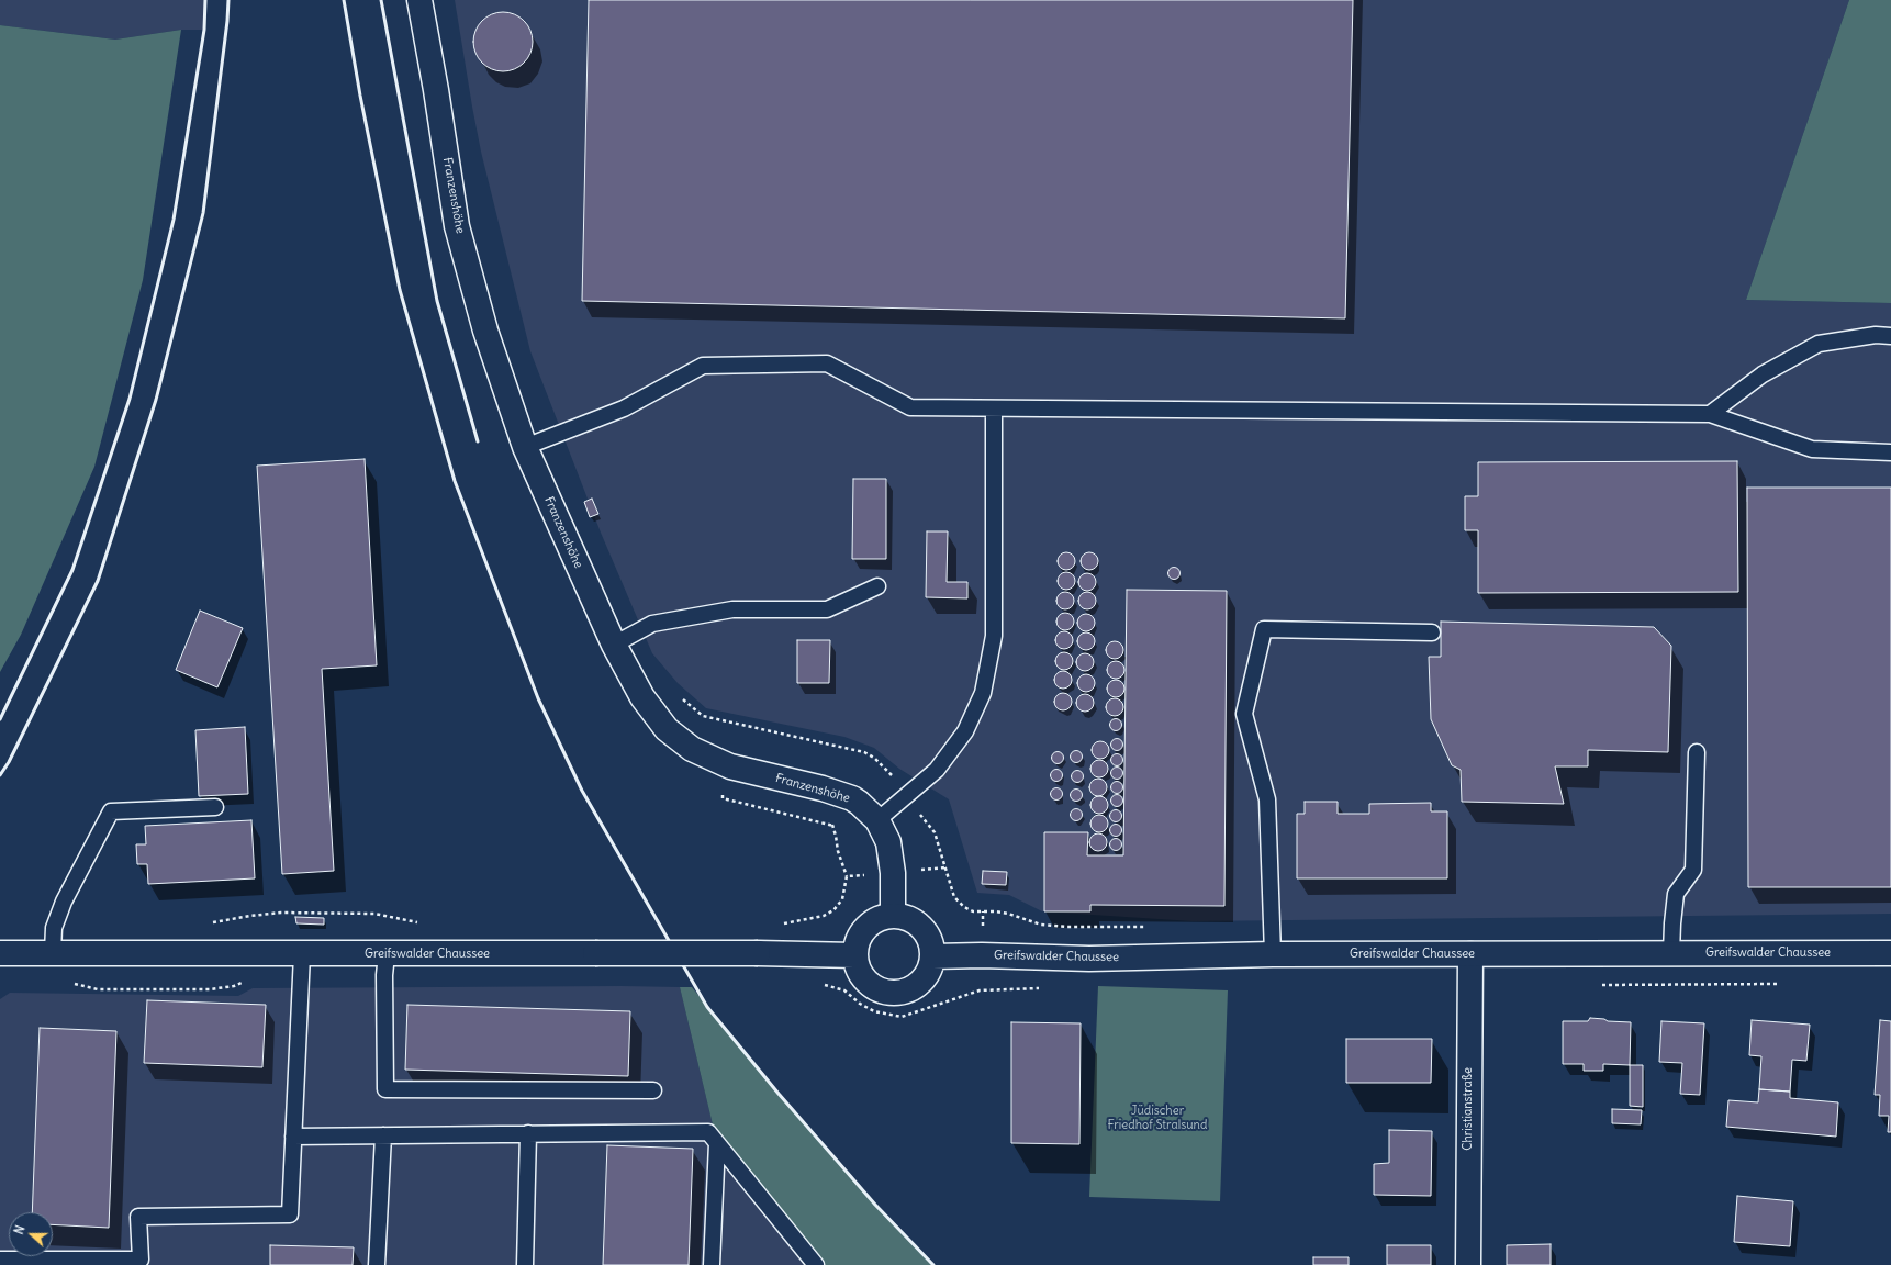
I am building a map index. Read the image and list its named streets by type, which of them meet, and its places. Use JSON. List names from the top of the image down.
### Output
{
  "streets": {
    "main road": ["Franzenshöhe", "Greifswalder Chaussee", "Christianstraße"]
  },
  "crossings": [
    ["Franzenshöhe", "Greifswalder Chaussee"],
    ["Greifswalder Chaussee", "Christianstraße"]
  ],
  "parks": ["Jüdischer Friedhof Stralsund"],
  "north": "left"
}
